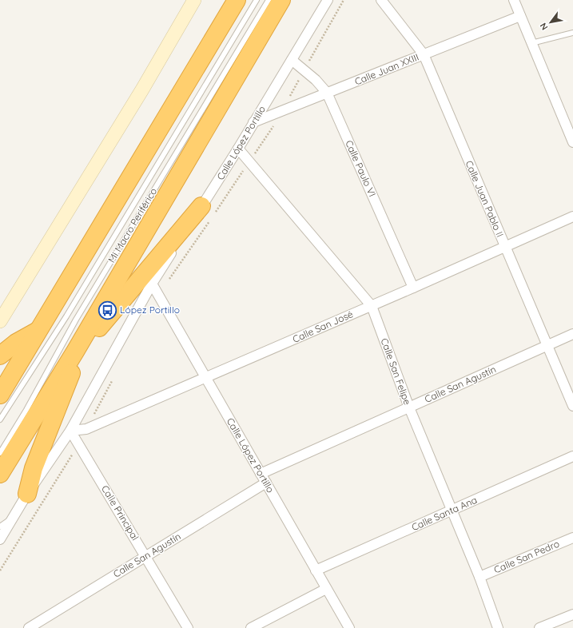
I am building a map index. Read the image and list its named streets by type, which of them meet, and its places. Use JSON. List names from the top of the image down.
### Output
{
  "streets": {
    "street": [
      "Calle Juan XXIII",
      "Calle López Portillo",
      "Calle Paulo VI",
      "Calle Juan Pablo II",
      "Calle San José",
      "Calle San Felipe",
      "Calle San Agustín",
      "Calle Principal",
      "Calle Santa Ana",
      "Calle San Pedro"
    ],
    "lane": ["Mi Macro Periférico"]
  },
  "crossings": [
    ["Calle Juan XXIII", "Calle López Portillo"],
    ["Calle Juan XXIII", "Calle Paulo VI"],
    ["Calle Juan XXIII", "Calle Juan Pablo II"],
    ["Calle López Portillo", "Calle Paulo VI"],
    ["Calle López Portillo", "Calle San José"],
    ["Calle López Portillo", "Calle San Felipe"],
    ["Calle López Portillo", "Calle San Agustín"],
    ["Calle López Portillo", "Calle Principal"],
    ["Calle López Portillo", "Calle Santa Ana"],
    ["Calle Paulo VI", "Calle San José"],
    ["Calle Juan Pablo II", "Calle San José"],
    ["Calle Juan Pablo II", "Calle San Agustín"],
    ["Calle San José", "Calle San Felipe"],
    ["Calle San José", "Calle Principal"],
    ["Calle San Felipe", "Calle San Agustín"],
    ["Calle San Felipe", "Calle Santa Ana"],
    ["Calle San Felipe", "Calle San Pedro"],
    ["Calle San Agustín", "Calle Principal"]
  ],
  "places": {
    "bus stop": ["López Portillo"]
  },
  "north": "bottom left"
}
